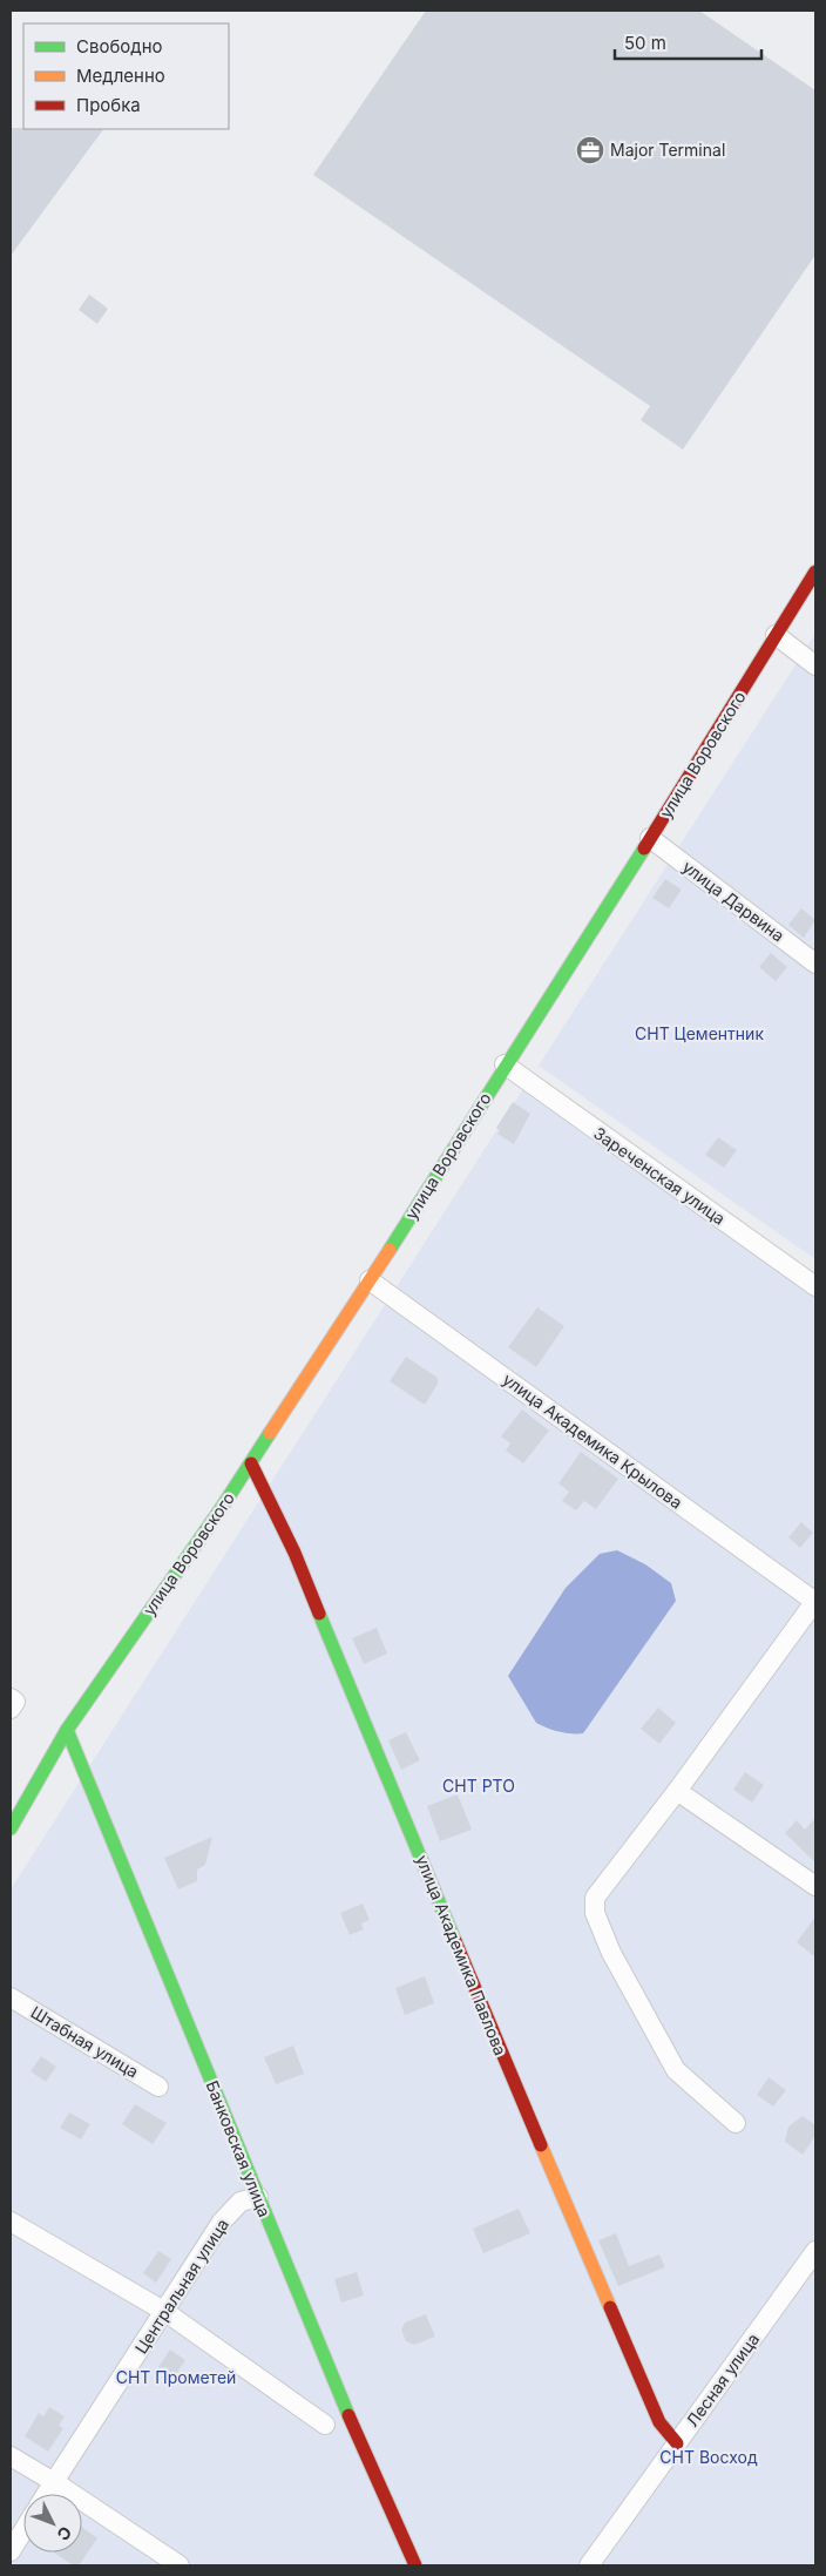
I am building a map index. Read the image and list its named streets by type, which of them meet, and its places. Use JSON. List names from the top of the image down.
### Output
{
  "streets": {
    "street": [
      "улица Воровского",
      "улица Дарвина",
      "Зареченская улица",
      "улица Академика Крылова",
      "улица Академика Павлова",
      "Штабная улица",
      "Банковская улица",
      "Центральная улица",
      "Лесная улица"
    ]
  },
  "crossings": [
    ["улица Воровского", "улица Дарвина"],
    ["улица Воровского", "Зареченская улица"],
    ["улица Воровского", "улица Академика Крылова"],
    ["улица Воровского", "улица Академика Павлова"],
    ["улица Воровского", "Банковская улица"],
    ["улица Академика Павлова", "Лесная улица"],
    ["Банковская улица", "Центральная улица"]
  ],
  "parks": [
    "СНТ Цементник",
    "СНТ РТО",
    "СНТ Прометей",
    "СНТ Восход"
  ],
  "places": {
    "office": ["Major Terminal"]
  },
  "legend": ["Свободно", "Медленно", "Пробка"],
  "scale_bar": "50 m",
  "north": "bottom right"
}
